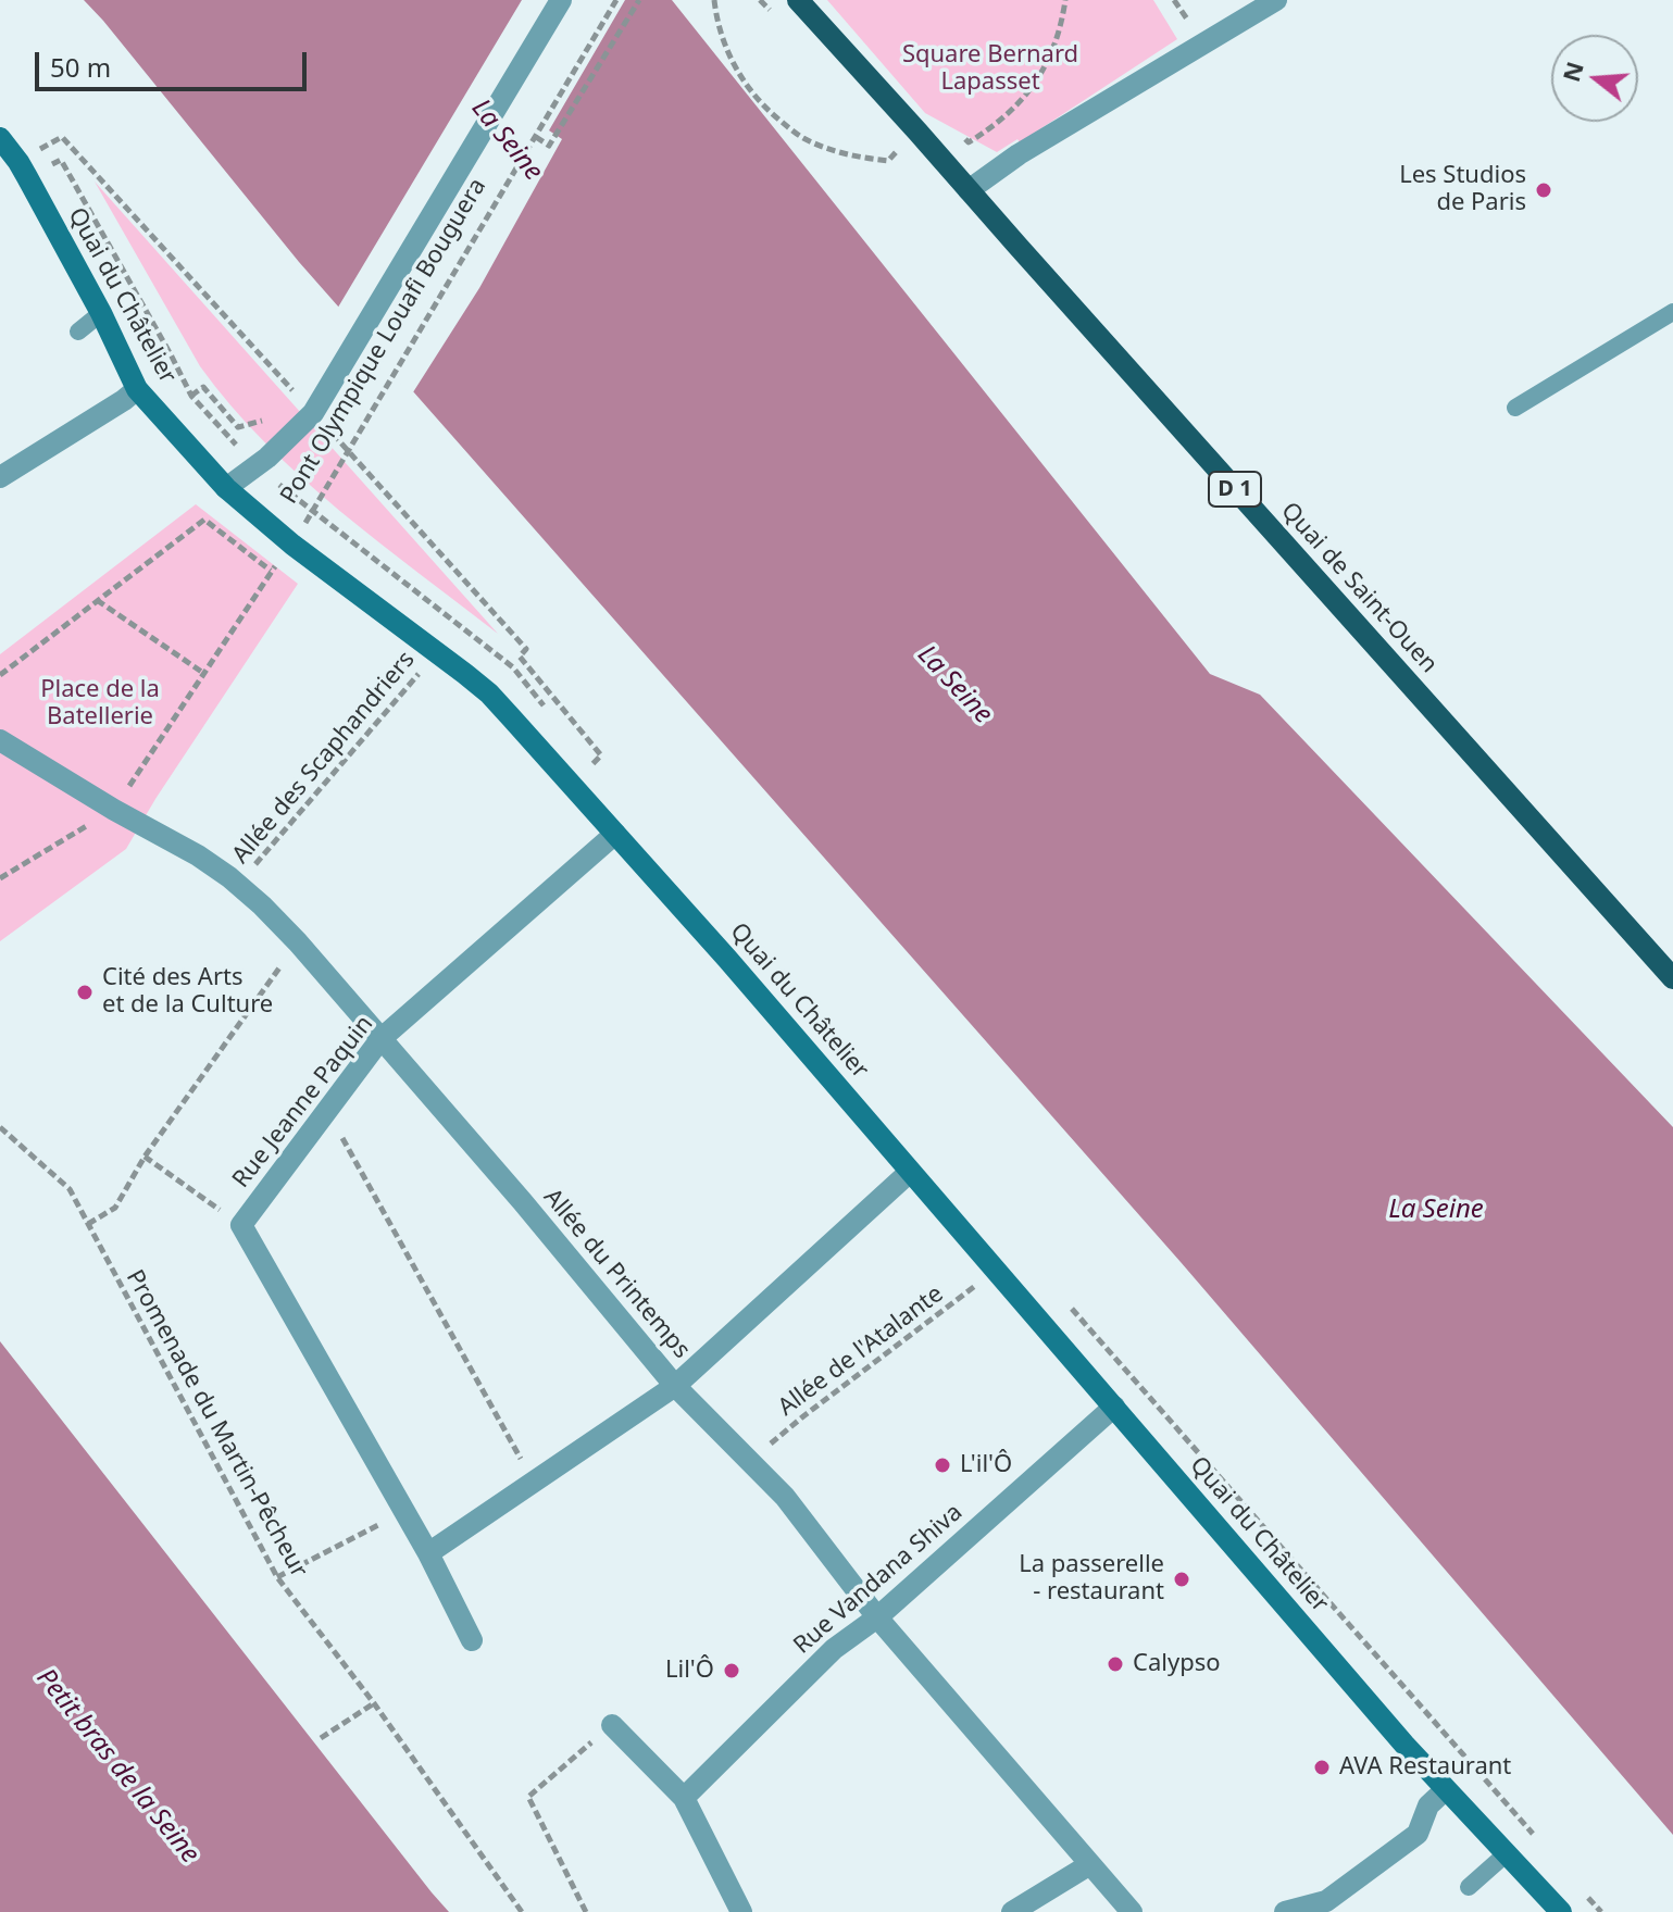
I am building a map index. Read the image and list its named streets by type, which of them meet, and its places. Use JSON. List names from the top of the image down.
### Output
{
  "streets": {
    "main road": ["D 1", "Quai de Saint-Ouen"],
    "street": [
      "Quai du Châtelier",
      "Pont Olympique Louafi Bouguera",
      "Rue Jeanne Paquin",
      "Allée du Printemps",
      "Rue Vandana Shiva"
    ],
    "path": ["Allée des Scaphandriers", "Allée de l'Atalante", "Promenade du Martin-Pêcheur"]
  },
  "crossings": [
    ["Quai du Châtelier", "Pont Olympique Louafi Bouguera"],
    ["Quai du Châtelier", "Allée des Scaphandriers"],
    ["Quai du Châtelier", "Rue Jeanne Paquin"],
    ["Quai du Châtelier", "Allée de l'Atalante"],
    ["Quai du Châtelier", "Rue Vandana Shiva"],
    ["Allée des Scaphandriers", "Allée du Printemps"],
    ["Rue Jeanne Paquin", "Allée du Printemps"],
    ["Allée du Printemps", "Allée de l'Atalante"],
    ["Allée du Printemps", "Rue Vandana Shiva"]
  ],
  "water": ["La Seine", "Petit bras de la Seine"],
  "parks": ["Square Bernard Lapasset", "Place de la Batellerie"],
  "places": [
    "Les Studios de Paris",
    "Cité des Arts et de la Culture",
    "L'il'Ô",
    "La passerelle - restaurant",
    "Calypso",
    "Lil'Ô",
    "AVA Restaurant"
  ],
  "scale_bar": "50 m",
  "north": "left"
}
